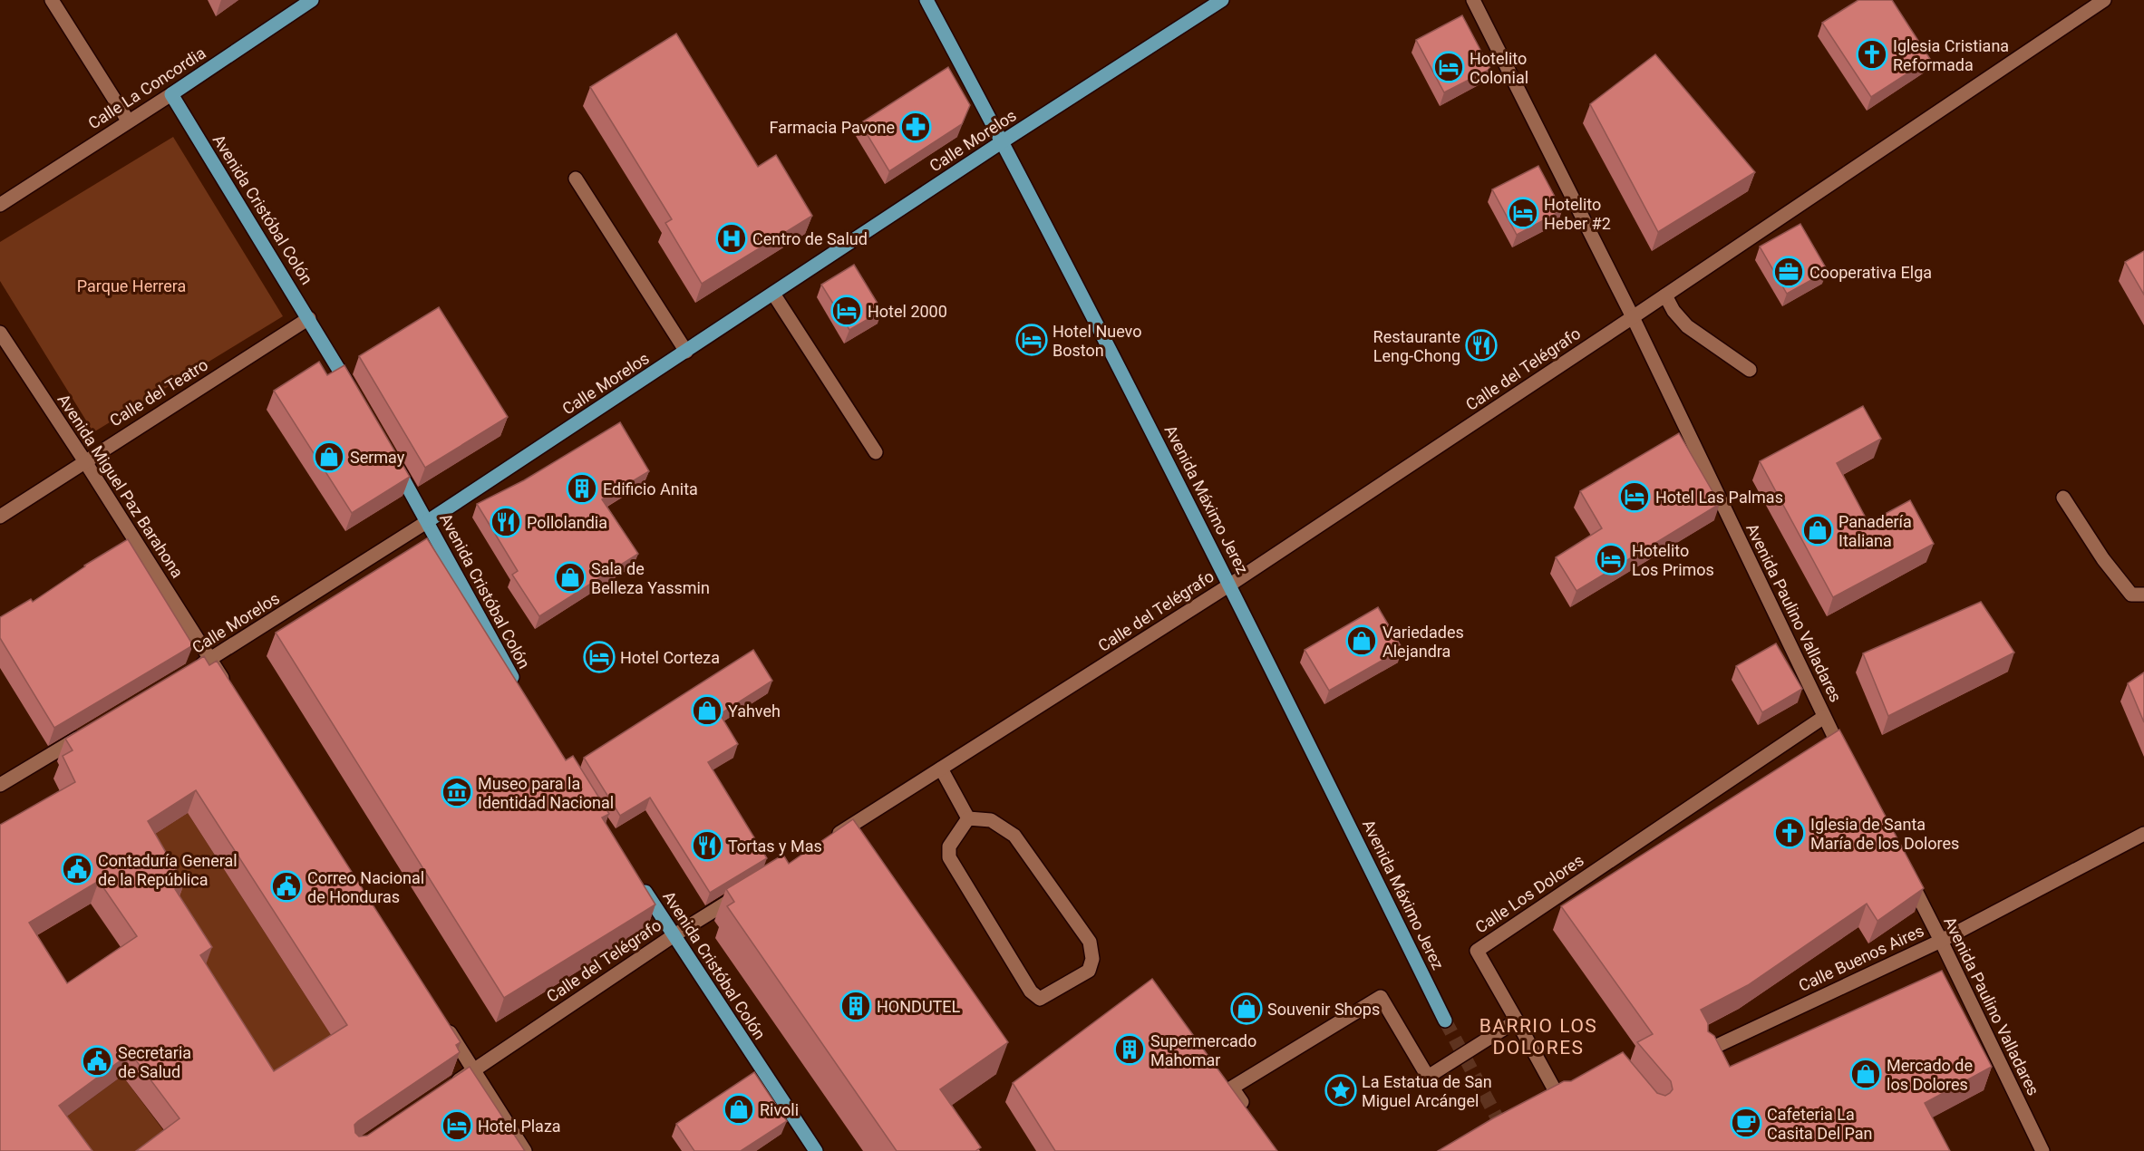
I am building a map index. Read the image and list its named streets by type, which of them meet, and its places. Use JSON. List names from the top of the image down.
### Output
{
  "streets": {
    "main road": [
      "Calle La Concordia",
      "Calle Morelos",
      "Avenida Cristóbal Colón",
      "Avenida Máximo Jerez"
    ],
    "street": [
      "Calle del Telégrafo",
      "Calle del Teatro",
      "Avenida Miguel Paz Barahona",
      "Avenida Paulino Valladares",
      "Calle Los Dolores",
      "Calle Buenos Aires"
    ]
  },
  "crossings": [
    ["Calle La Concordia", "Avenida Cristóbal Colón"],
    ["Calle Morelos", "Avenida Cristóbal Colón"],
    ["Calle Morelos", "Avenida Miguel Paz Barahona"],
    ["Calle Morelos", "Avenida Máximo Jerez"],
    ["Avenida Cristóbal Colón", "Calle del Telégrafo"],
    ["Avenida Cristóbal Colón", "Calle del Teatro"],
    ["Calle del Telégrafo", "Avenida Máximo Jerez"],
    ["Calle del Telégrafo", "Avenida Paulino Valladares"],
    ["Calle del Teatro", "Avenida Miguel Paz Barahona"],
    ["Avenida Paulino Valladares", "Calle Los Dolores"],
    ["Avenida Paulino Valladares", "Calle Buenos Aires"]
  ],
  "districts": ["BARRIO LOS DOLORES"],
  "parks": ["Parque Herrera"],
  "places": {
    "church": ["Iglesia Cristiana Reformada", "Iglesia de Santa María de los Dolores"],
    "hotel": [
      "Hotelito Colonial",
      "Hotelito Heber #2",
      "Hotel 2000",
      "Hotel Nuevo Boston",
      "Hotel Las Palmas",
      "Hotelito Los Primos",
      "Hotel Corteza",
      "Hotel Plaza"
    ],
    "pharmacy": ["Farmacia Pavone"],
    "hospital": ["Centro de Salud"],
    "office": ["Cooperativa Elga"],
    "restaurant": ["Restaurante Leng-Chong", "Pollolandia", "Tortas y Mas"],
    "shop": [
      "Sermay",
      "Panadería Italiana",
      "Sala de Belleza Yassmin",
      "Variedades Alejandra",
      "Yahveh",
      "Souvenir Shops",
      "Mercado de los Dolores",
      "Rivoli"
    ],
    "building": ["Edificio Anita", "HONDUTEL", "Supermercado Mahomar"],
    "museum": ["Museo para la Identidad Nacional"],
    "public building": ["Contaduría General de la República", "Correo Nacional de Honduras", "Secretaria de Salud"],
    "place": ["La Estatua de San Miguel Arcángel"],
    "cafe": ["Cafeteria La Casita Del Pan"]
  }
}
